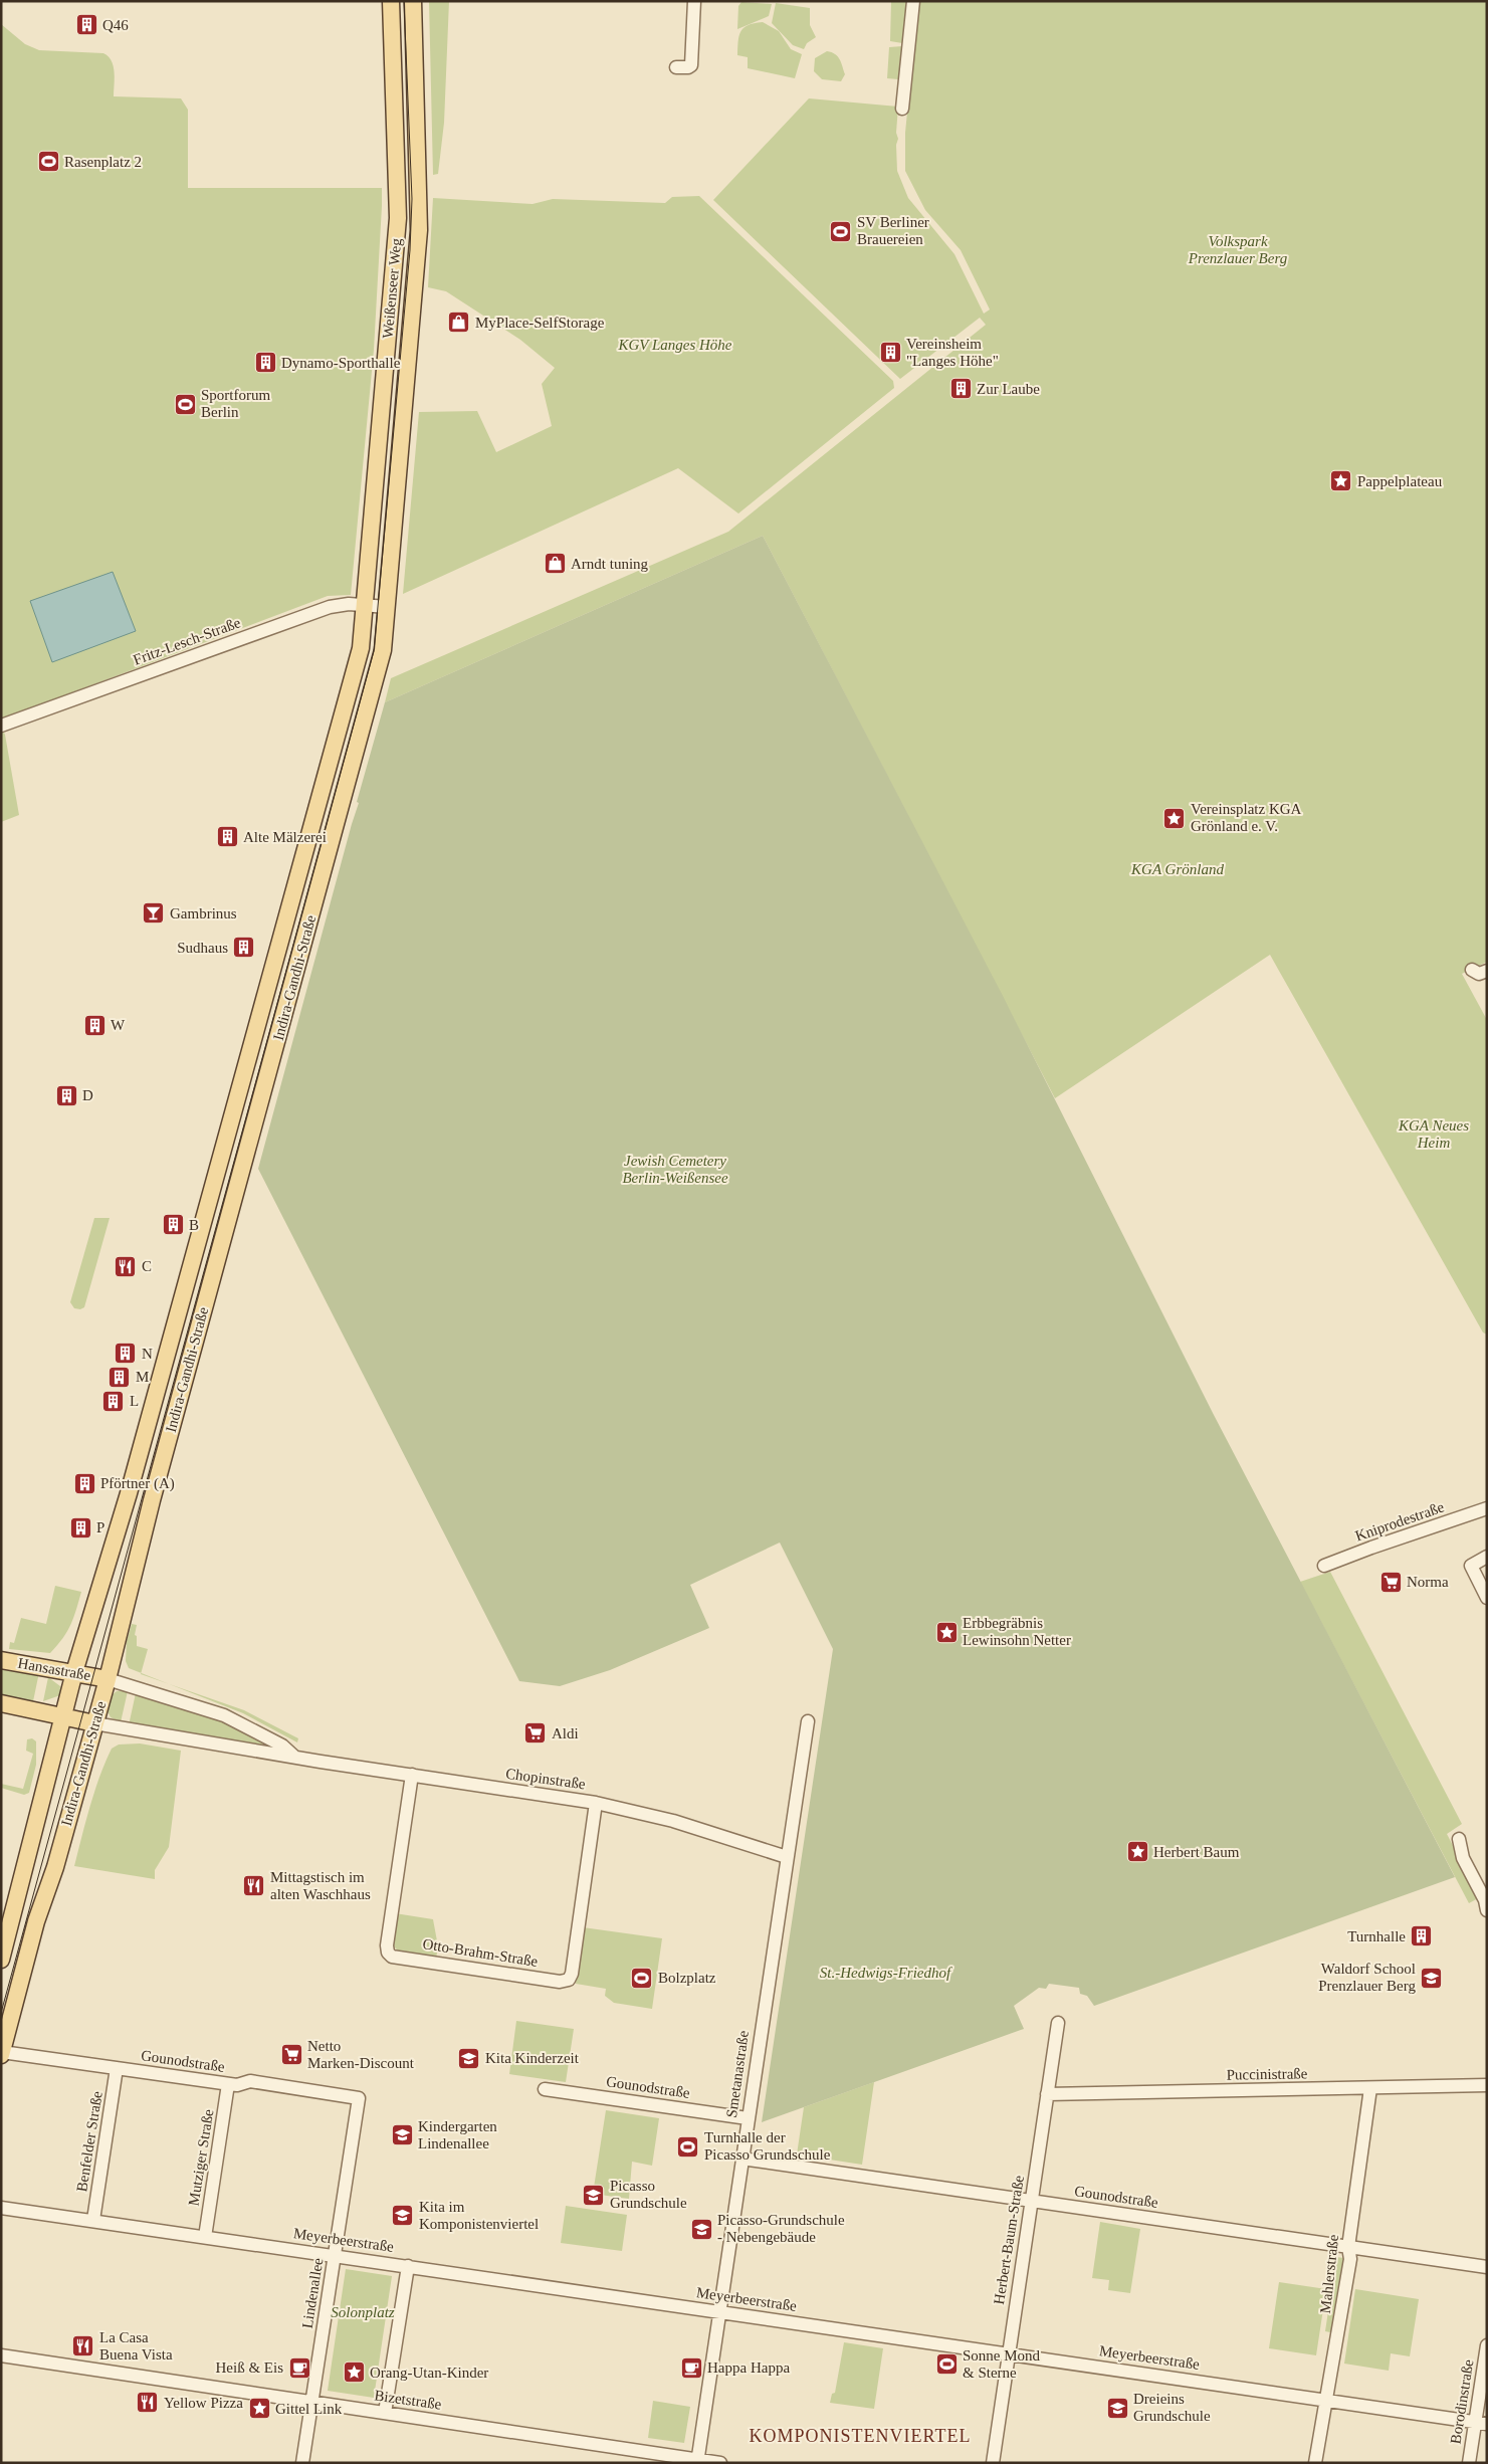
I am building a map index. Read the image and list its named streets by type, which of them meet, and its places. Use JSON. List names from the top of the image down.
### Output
{
  "streets": {
    "main road": ["Weißenseer Weg", "Indira-Gandhi-Straße", "Hansastraße"],
    "street": [
      "Fritz-Lesch-Straße",
      "Kniprodestraße",
      "Chopinstraße",
      "Otto-Brahm-Straße",
      "Gounodstraße",
      "Smetanastraße",
      "Puccinistraße",
      "Benfelder Straße",
      "Mutziger Straße",
      "Meyerbeerstraße",
      "Herbert-Baum-Straße",
      "Mahlerstraße",
      "Lindenallee",
      "Bizetstraße",
      "Borodinstraße"
    ]
  },
  "crossings": [
    ["Weißenseer Weg", "Fritz-Lesch-Straße"],
    ["Weißenseer Weg", "Indira-Gandhi-Straße"],
    ["Indira-Gandhi-Straße", "Hansastraße"],
    ["Indira-Gandhi-Straße", "Chopinstraße"],
    ["Indira-Gandhi-Straße", "Gounodstraße"],
    ["Hansastraße", "Chopinstraße"],
    ["Chopinstraße", "Otto-Brahm-Straße"],
    ["Chopinstraße", "Smetanastraße"],
    ["Gounodstraße", "Smetanastraße"],
    ["Gounodstraße", "Benfelder Straße"],
    ["Gounodstraße", "Mutziger Straße"],
    ["Gounodstraße", "Herbert-Baum-Straße"],
    ["Gounodstraße", "Mahlerstraße"],
    ["Gounodstraße", "Lindenallee"],
    ["Smetanastraße", "Meyerbeerstraße"],
    ["Smetanastraße", "Bizetstraße"],
    ["Puccinistraße", "Herbert-Baum-Straße"],
    ["Puccinistraße", "Mahlerstraße"],
    ["Benfelder Straße", "Meyerbeerstraße"],
    ["Mutziger Straße", "Meyerbeerstraße"],
    ["Meyerbeerstraße", "Herbert-Baum-Straße"],
    ["Meyerbeerstraße", "Mahlerstraße"],
    ["Meyerbeerstraße", "Lindenallee"],
    ["Meyerbeerstraße", "Borodinstraße"],
    ["Lindenallee", "Bizetstraße"]
  ],
  "districts": ["KOMPONISTENVIERTEL"],
  "parks": [
    "Volkspark Prenzlauer Berg",
    "KGV Langes Höhe",
    "KGA Grönland",
    "KGA Neues Heim",
    "Jewish Cemetery Berlin-Weißensee",
    "St.-Hedwigs-Friedhof",
    "Solonplatz"
  ],
  "places": {
    "building": [
      "Q46",
      "Vereinsheim \"Langes Höhe\"",
      "Dynamo-Sporthalle",
      "Zur Laube",
      "Alte Mälzerei",
      "Sudhaus",
      "W",
      "D",
      "B",
      "N",
      "M",
      "L",
      "Pförtner (A)",
      "P",
      "Turnhalle"
    ],
    "sports": [
      "Rasenplatz 2",
      "SV Berliner Brauereien",
      "Sportforum Berlin",
      "Bolzplatz",
      "Turnhalle der Picasso Grundschule",
      "Sonne Mond & Sterne"
    ],
    "shop": ["MyPlace-SelfStorage", "Arndt tuning"],
    "place": [
      "Pappelplateau",
      "Vereinsplatz KGA Grönland e. V.",
      "Erbbegräbnis Lewinsohn Netter",
      "Herbert Baum",
      "Orang-Utan-Kinder",
      "Gittel Link"
    ],
    "bar": ["Gambrinus"],
    "restaurant": [
      "C",
      "Mittagstisch im alten Waschhaus",
      "La Casa Buena Vista",
      "Yellow Pizza"
    ],
    "supermarket": ["Norma", "Aldi", "Netto Marken-Discount"],
    "school or university": [
      "Waldorf School Prenzlauer Berg",
      "Kita Kinderzeit",
      "Kindergarten Lindenallee",
      "Picasso Grundschule",
      "Kita im Komponistenviertel",
      "Picasso-Grundschule - Nebengebäude",
      "Dreieins Grundschule"
    ],
    "cafe": ["Heiß & Eis", "Happa Happa"]
  }
}
